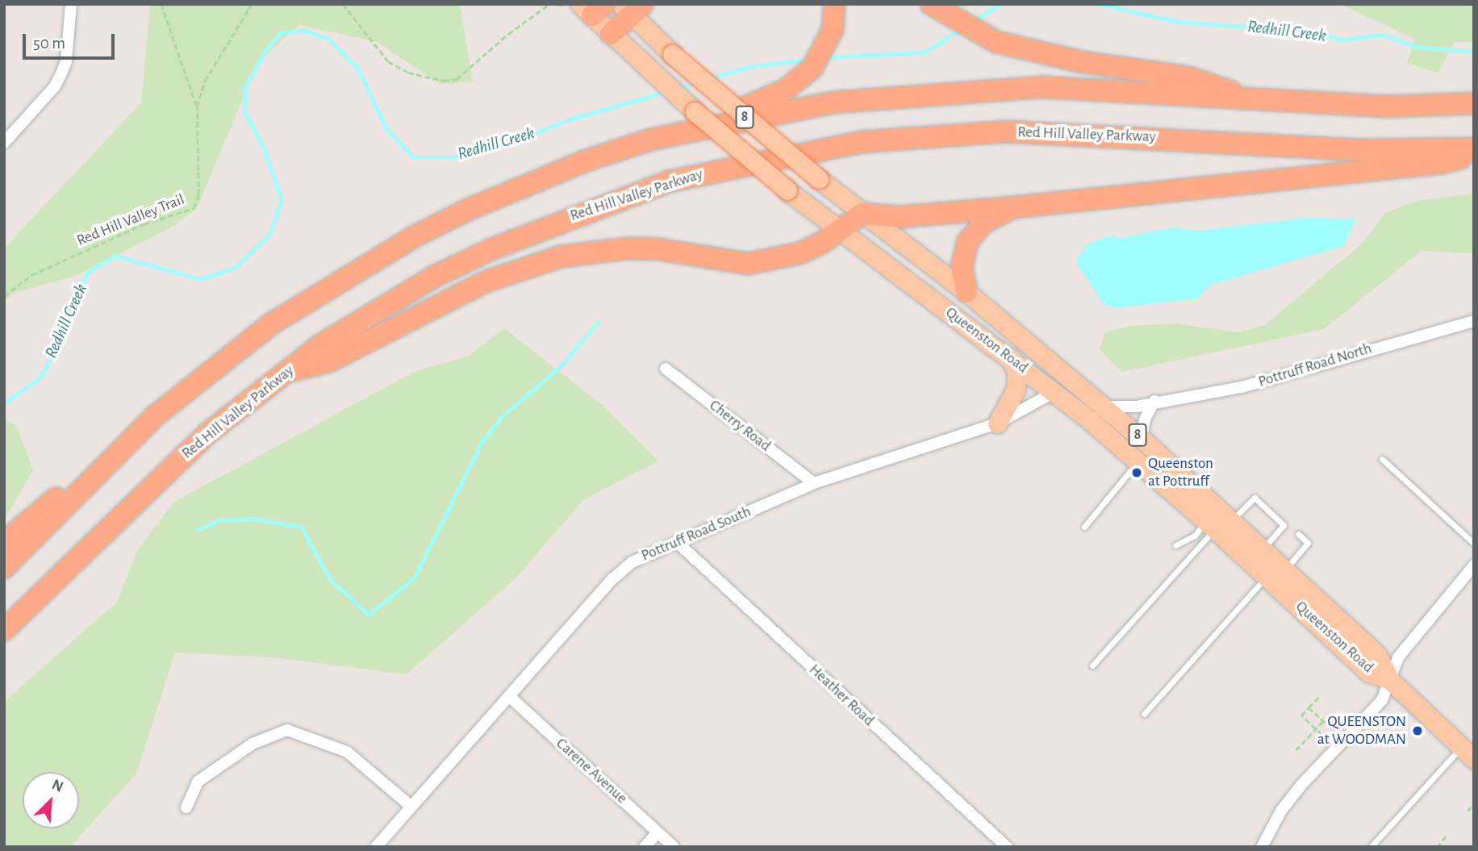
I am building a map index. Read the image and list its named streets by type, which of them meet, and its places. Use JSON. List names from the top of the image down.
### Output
{
  "streets": {
    "highway": ["Red Hill Valley Parkway"],
    "main road": ["8", "Queenston Road"],
    "street": [
      "Pottruff Road North",
      "Cherry Road",
      "Pottruff Road South",
      "Heather Road",
      "Carene Avenue"
    ],
    "path": ["Red Hill Valley Trail"]
  },
  "crossings": [
    ["Queenston Road", "Pottruff Road North"],
    ["Queenston Road", "Pottruff Road South"],
    ["Cherry Road", "Pottruff Road South"],
    ["Pottruff Road South", "Heather Road"],
    ["Pottruff Road South", "Carene Avenue"]
  ],
  "water": ["Redhill Creek"],
  "places": ["Queenston at Pottruff", "QUEENSTON at WOODMAN"],
  "scale_bar": "50 m",
  "north": "top right"
}
